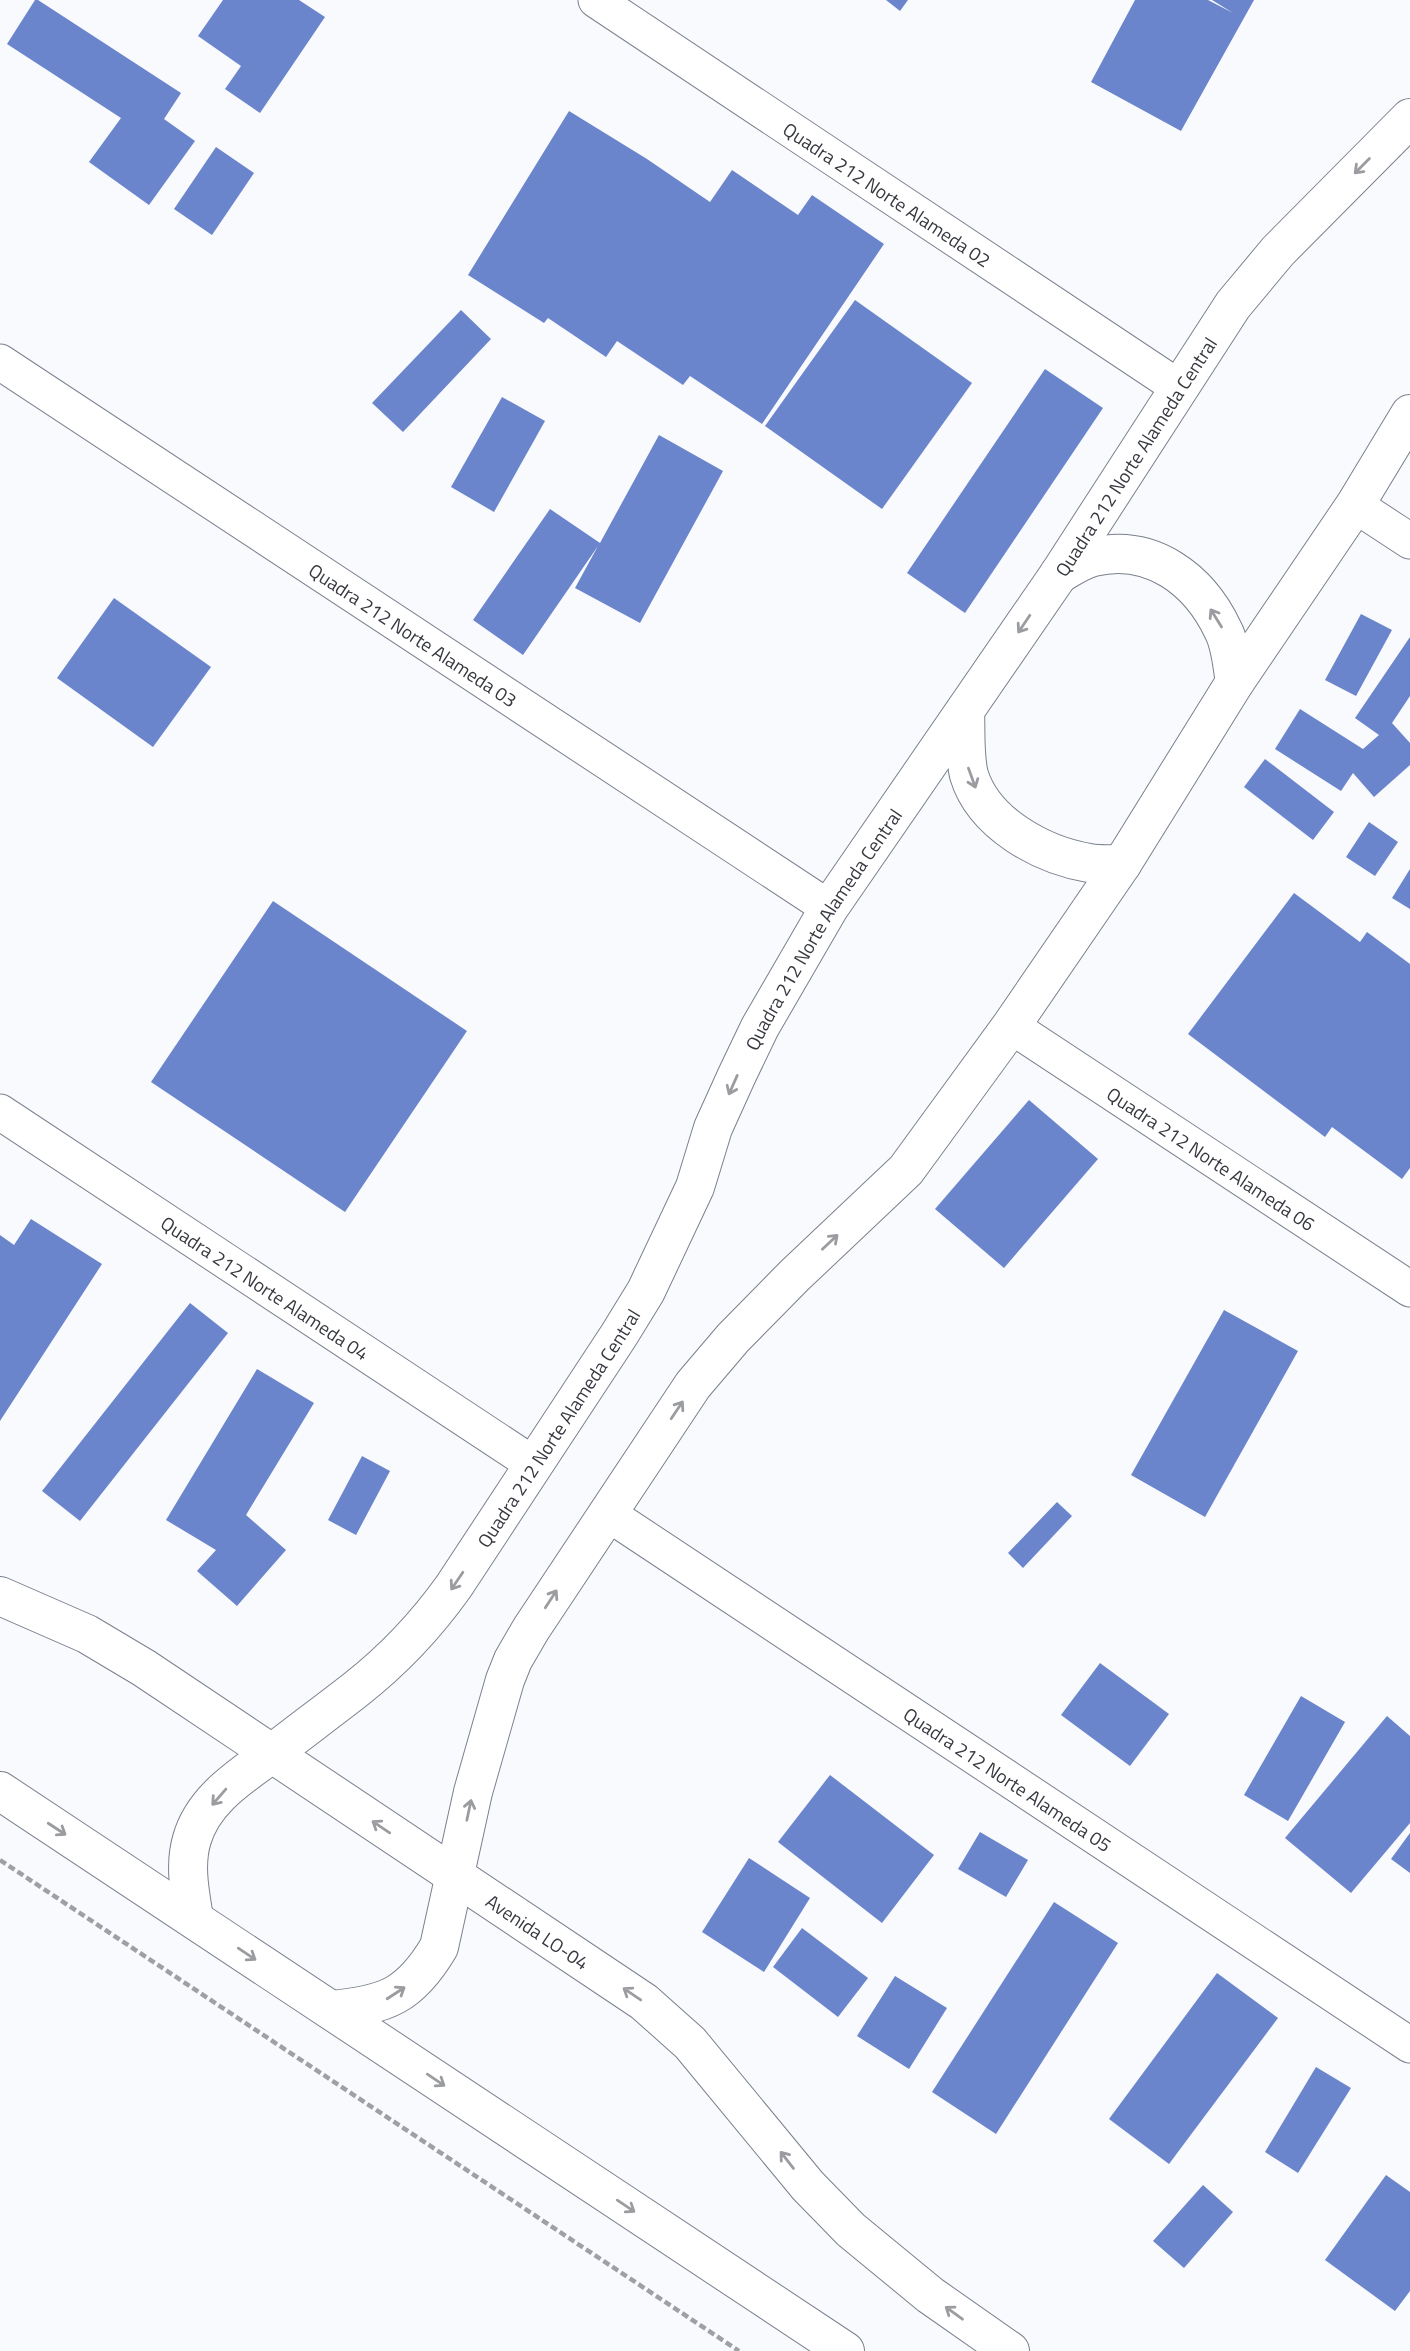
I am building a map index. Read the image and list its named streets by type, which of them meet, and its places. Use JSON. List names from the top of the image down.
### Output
{
  "streets": {
    "street": [
      "Quadra 212 Norte Alameda 02",
      "Quadra 212 Norte Alameda Central",
      "Quadra 212 Norte Alameda 03",
      "Quadra 212 Norte Alameda 06",
      "Quadra 212 Norte Alameda 04",
      "Quadra 212 Norte Alameda 05",
      "Avenida LO-04"
    ]
  },
  "crossings": [
    ["Quadra 212 Norte Alameda 02", "Quadra 212 Norte Alameda Central"],
    ["Quadra 212 Norte Alameda Central", "Quadra 212 Norte Alameda 03"],
    ["Quadra 212 Norte Alameda Central", "Quadra 212 Norte Alameda 04"],
    ["Quadra 212 Norte Alameda Central", "Avenida LO-04"]
  ]
}
